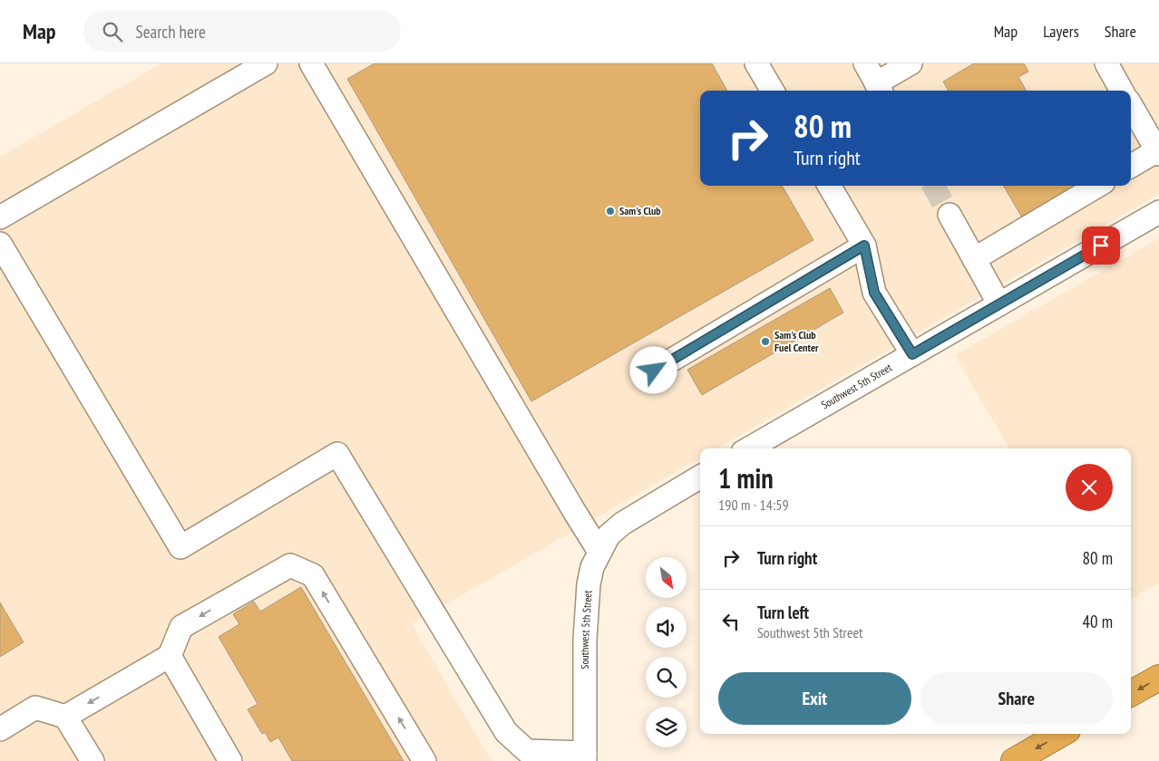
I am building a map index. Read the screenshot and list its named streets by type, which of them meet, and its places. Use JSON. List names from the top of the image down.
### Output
{
  "streets": {
    "street": ["Southwest 5th Street"]
  },
  "places": ["Sam's Club", "Sam's Club Fuel Center"],
  "north": "bottom right",
  "page": {
    "header": "Map",
    "search": "Search here",
    "nav": ["Map", "Layers", "Share"],
    "turn": ["80 m", "Turn right"],
    "heading": ["1 min", "190 m · 14:59"],
    "list": [
      {
        "name": "Turn right",
        "value": "80 m"
      },
      {
        "name": "Turn left",
        "note": "Southwest 5th Street",
        "value": "40 m"
      }
    ],
    "buttons": ["Exit", "Share"]
  }
}
